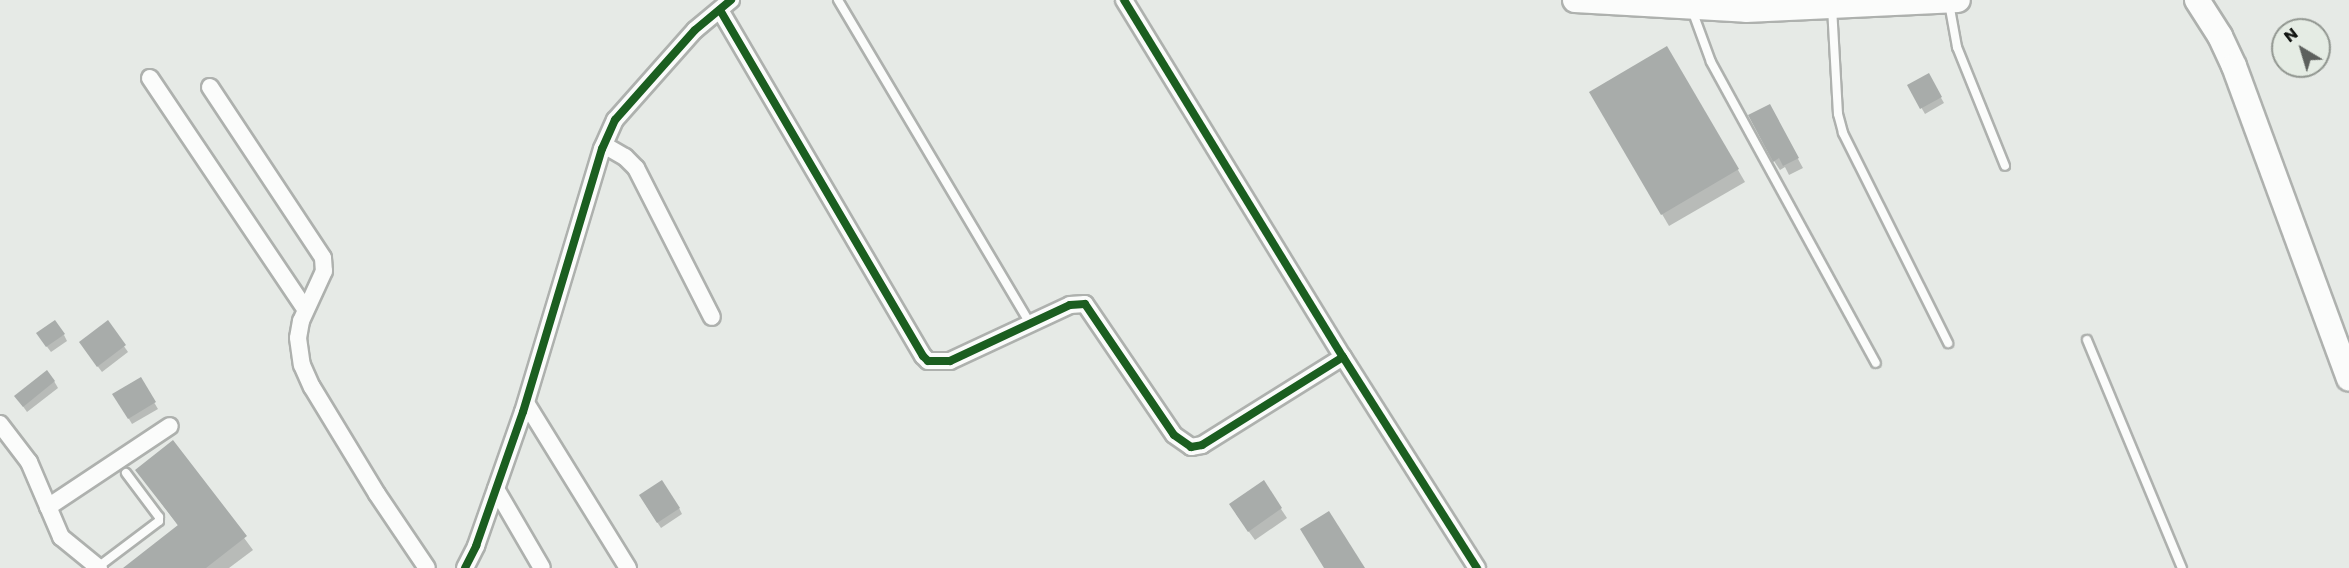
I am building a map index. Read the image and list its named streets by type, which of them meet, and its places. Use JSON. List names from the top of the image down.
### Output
{
  "north": "top left"
}
